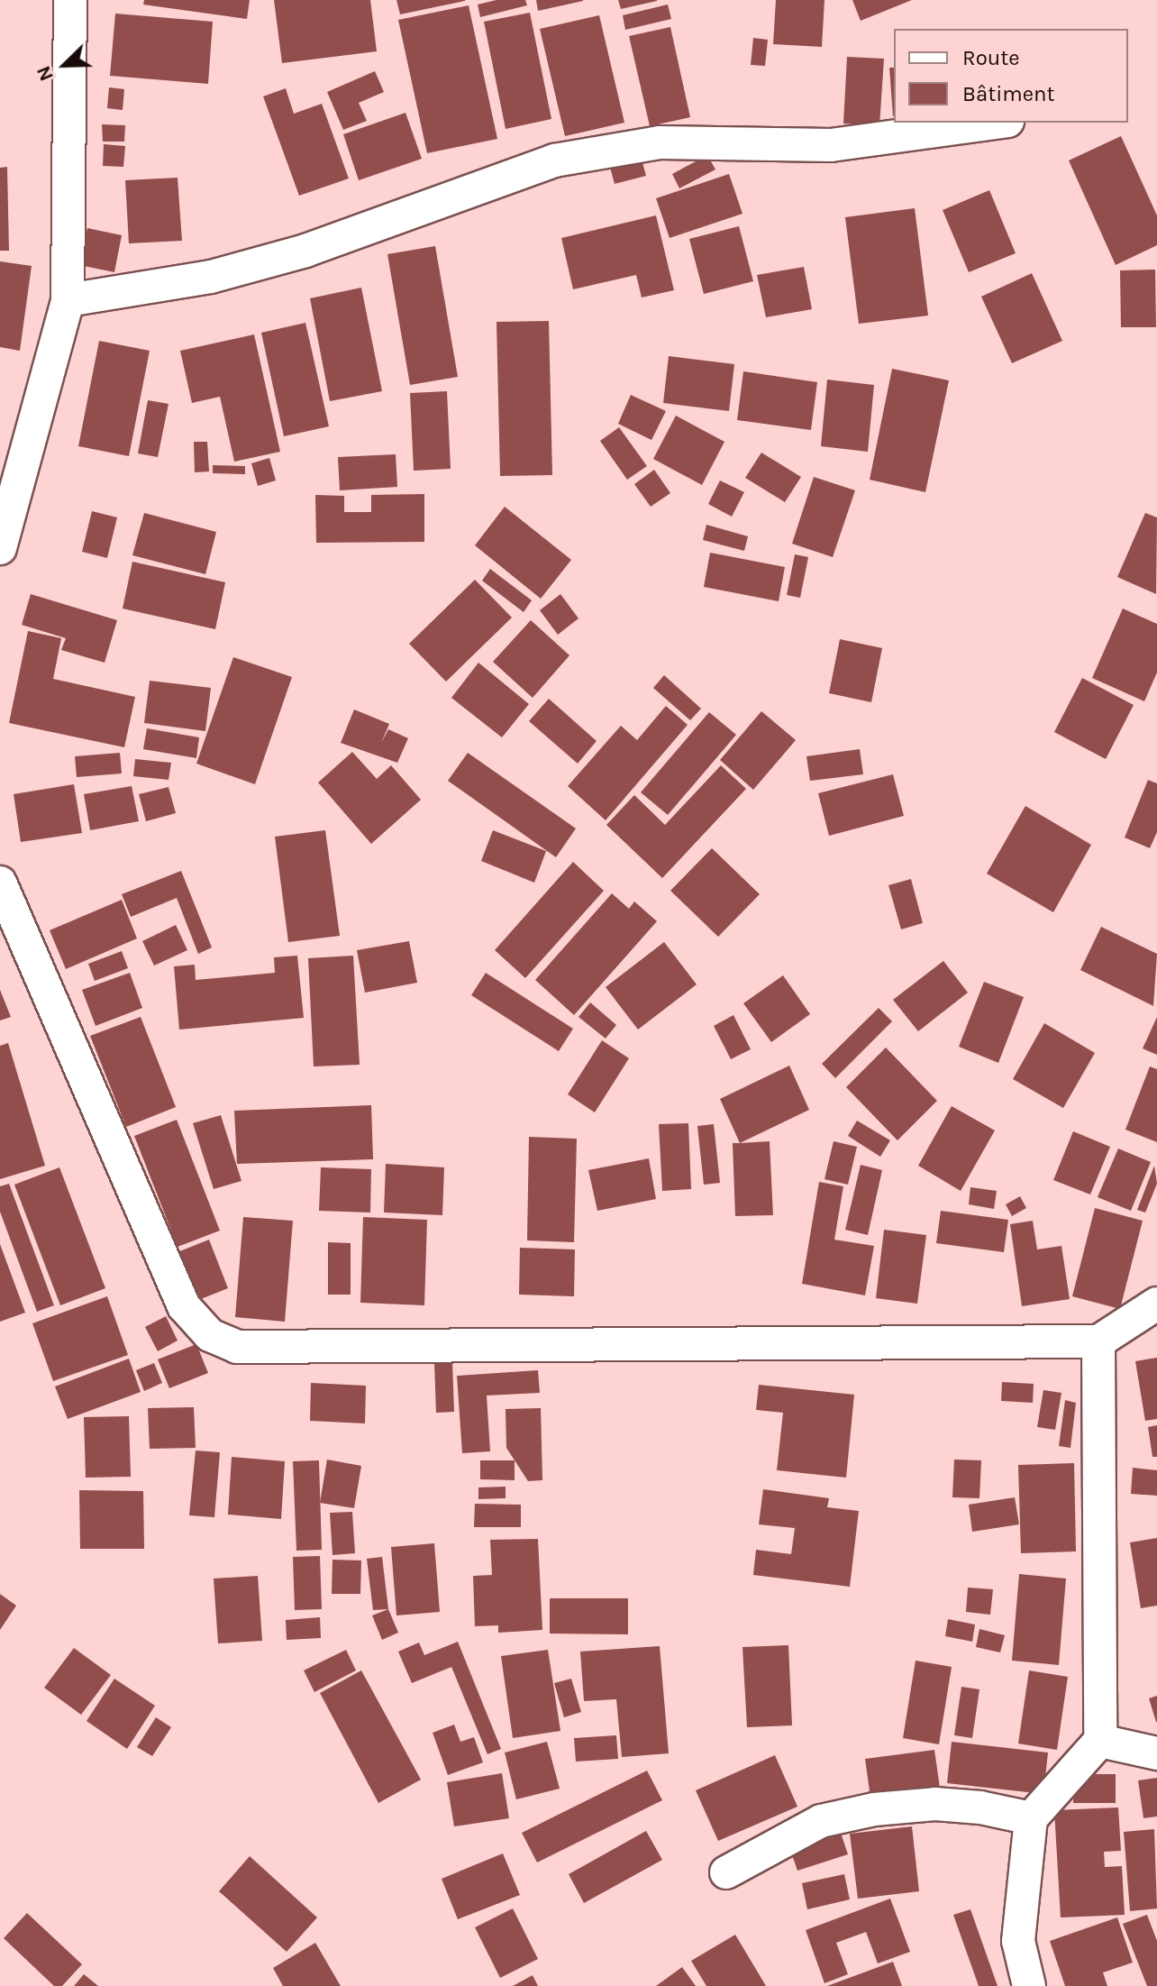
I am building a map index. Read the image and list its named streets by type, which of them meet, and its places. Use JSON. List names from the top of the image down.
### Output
{
  "legend": ["Route", "Bâtiment"],
  "north": "bottom left"
}
